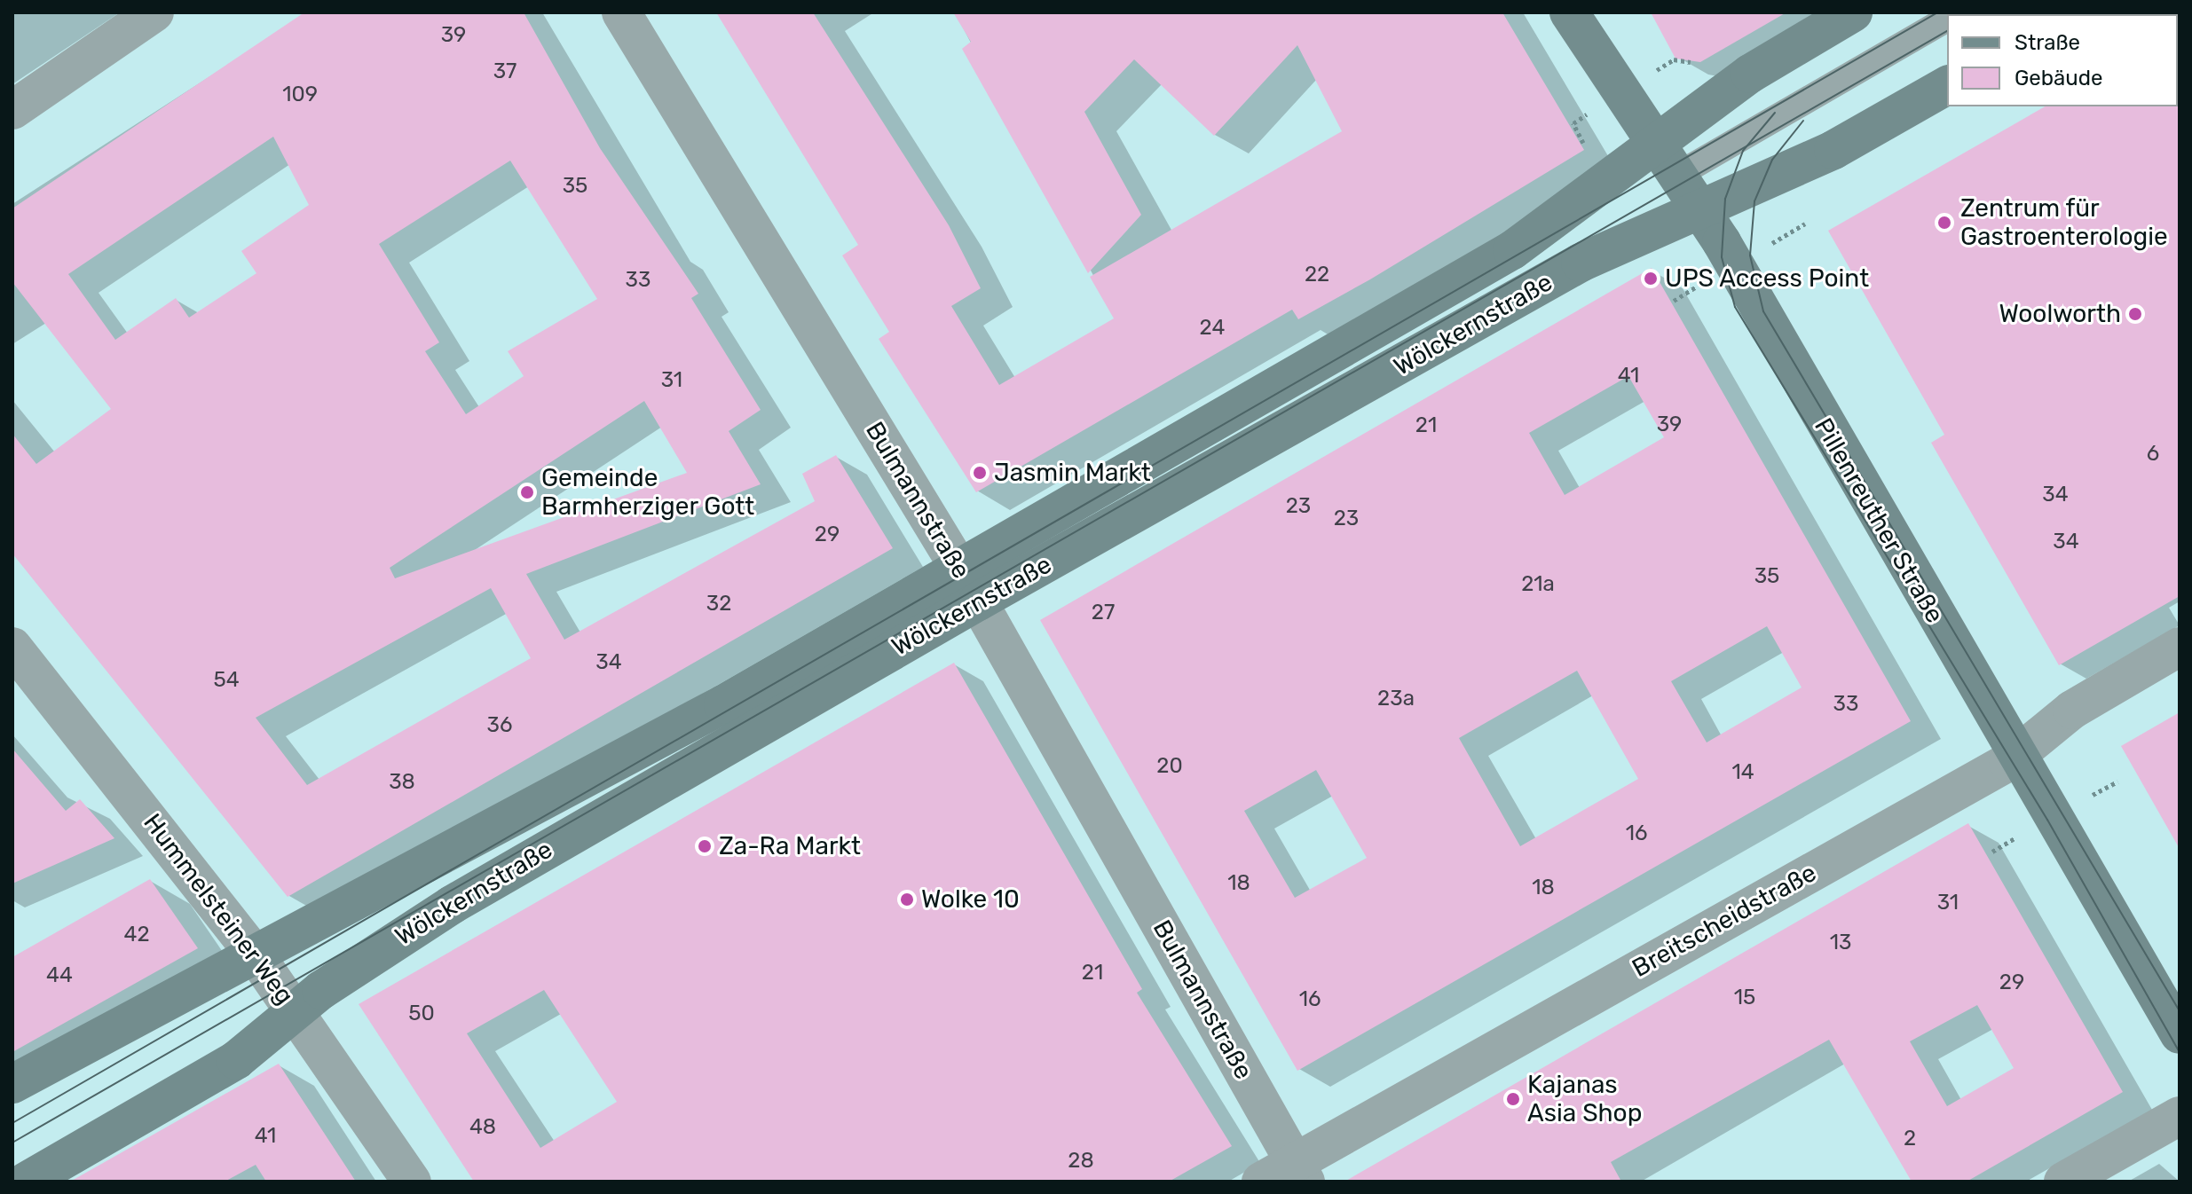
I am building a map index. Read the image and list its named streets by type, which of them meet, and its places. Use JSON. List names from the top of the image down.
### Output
{
  "streets": {
    "main road": ["Wölckernstraße", "Pillenreuther Straße"],
    "street": ["Bulmannstraße", "Hummelsteiner Weg", "Breitscheidstraße"]
  },
  "crossings": [
    ["Wölckernstraße", "Bulmannstraße"],
    ["Wölckernstraße", "Pillenreuther Straße"],
    ["Wölckernstraße", "Hummelsteiner Weg"],
    ["Bulmannstraße", "Breitscheidstraße"],
    ["Pillenreuther Straße", "Breitscheidstraße"]
  ],
  "places": [
    "Zentrum für Gastroenterologie",
    "UPS Access Point",
    "Woolworth",
    "Jasmin Markt",
    "Gemeinde Barmherziger Gott",
    "Za-Ra Markt",
    "Wolke 10",
    "Kajanas Asia Shop"
  ],
  "house_numbers": [
    "39",
    "37",
    "109",
    "35",
    "22",
    "33",
    "24",
    "41",
    "31",
    "39",
    "21",
    "6",
    "34",
    "23",
    "23",
    "29",
    "34",
    "35",
    "21a",
    "32",
    "27",
    "34",
    "54",
    "23a",
    "33",
    "36",
    "20",
    "14",
    "38",
    "16",
    "18",
    "18",
    "31",
    "42",
    "13",
    "21",
    "44",
    "29",
    "15",
    "16",
    "50",
    "48",
    "41",
    "2",
    "28"
  ],
  "legend": ["Straße", "Gebäude"]
}
